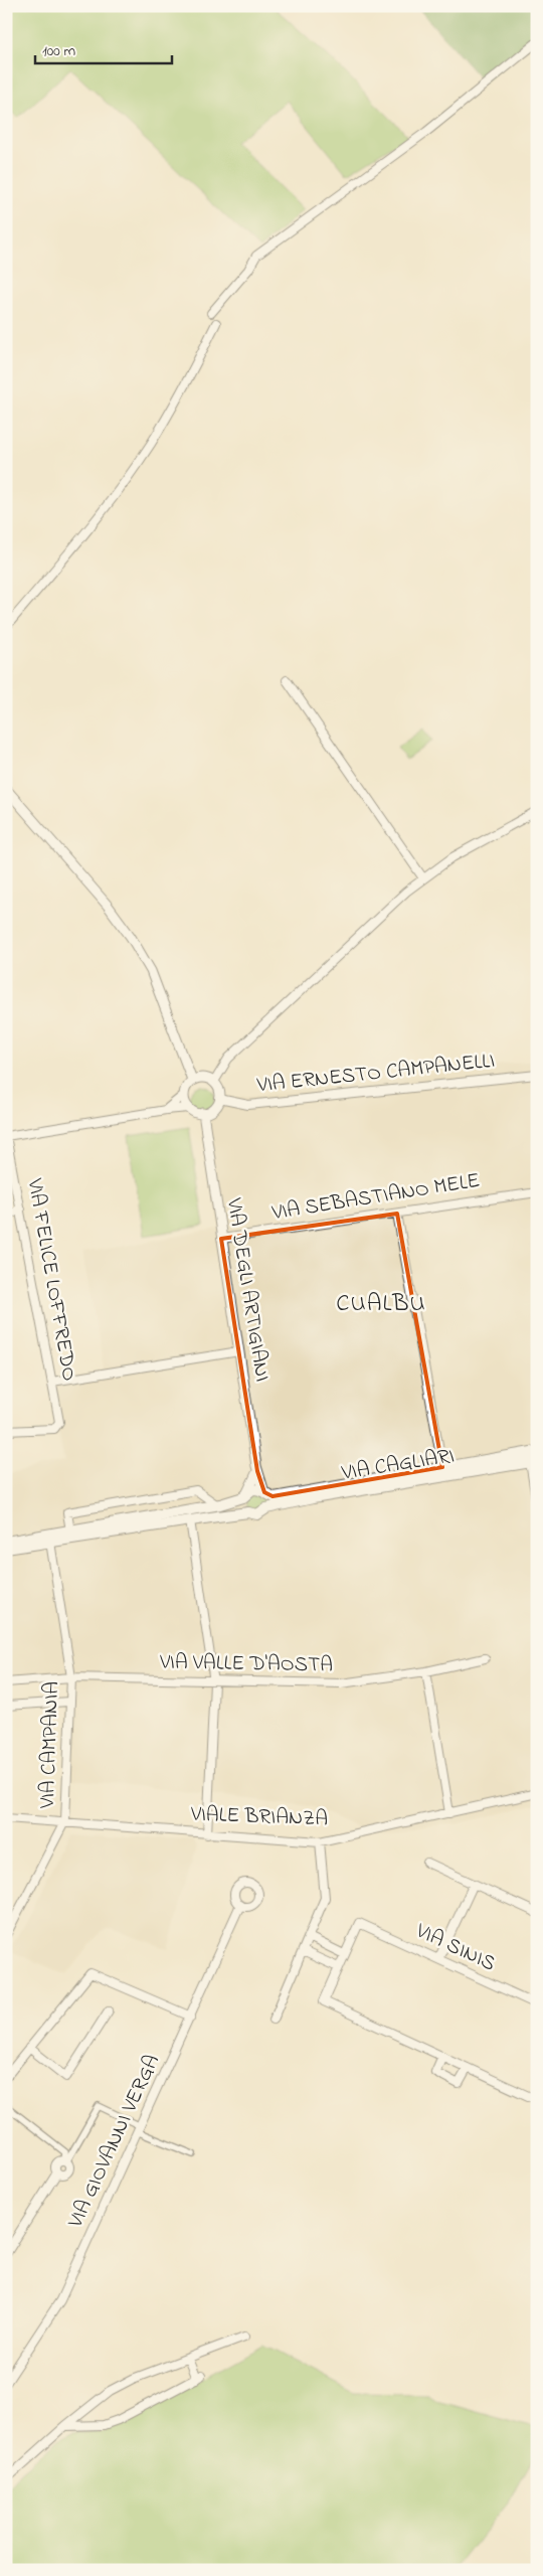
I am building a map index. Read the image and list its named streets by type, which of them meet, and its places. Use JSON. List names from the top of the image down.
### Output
{
  "streets": {
    "main road": ["VIA CAGLIARI"],
    "street": [
      "VIA ERNESTO CAMPANELLI",
      "VIA SEBASTIANO MELE",
      "VIA FELICE LOFFREDO",
      "VIA DEGLI ARTIGIANI",
      "VIA VALLE D'AOSTA",
      "VIA CAMPANIA",
      "VIALE BRIANZA",
      "VIA SINIS",
      "VIA GIOVANNI VERGA"
    ]
  },
  "crossings": [
    ["VIA ERNESTO CAMPANELLI", "VIA DEGLI ARTIGIANI"],
    ["VIA SEBASTIANO MELE", "VIA DEGLI ARTIGIANI"],
    ["VIA DEGLI ARTIGIANI", "VIA CAGLIARI"],
    ["VIA CAGLIARI", "VIA CAMPANIA"],
    ["VIA VALLE D'AOSTA", "VIA CAMPANIA"],
    ["VIA CAMPANIA", "VIALE BRIANZA"]
  ],
  "districts": ["CUALBU"],
  "scale_bar": "100 m"
}
